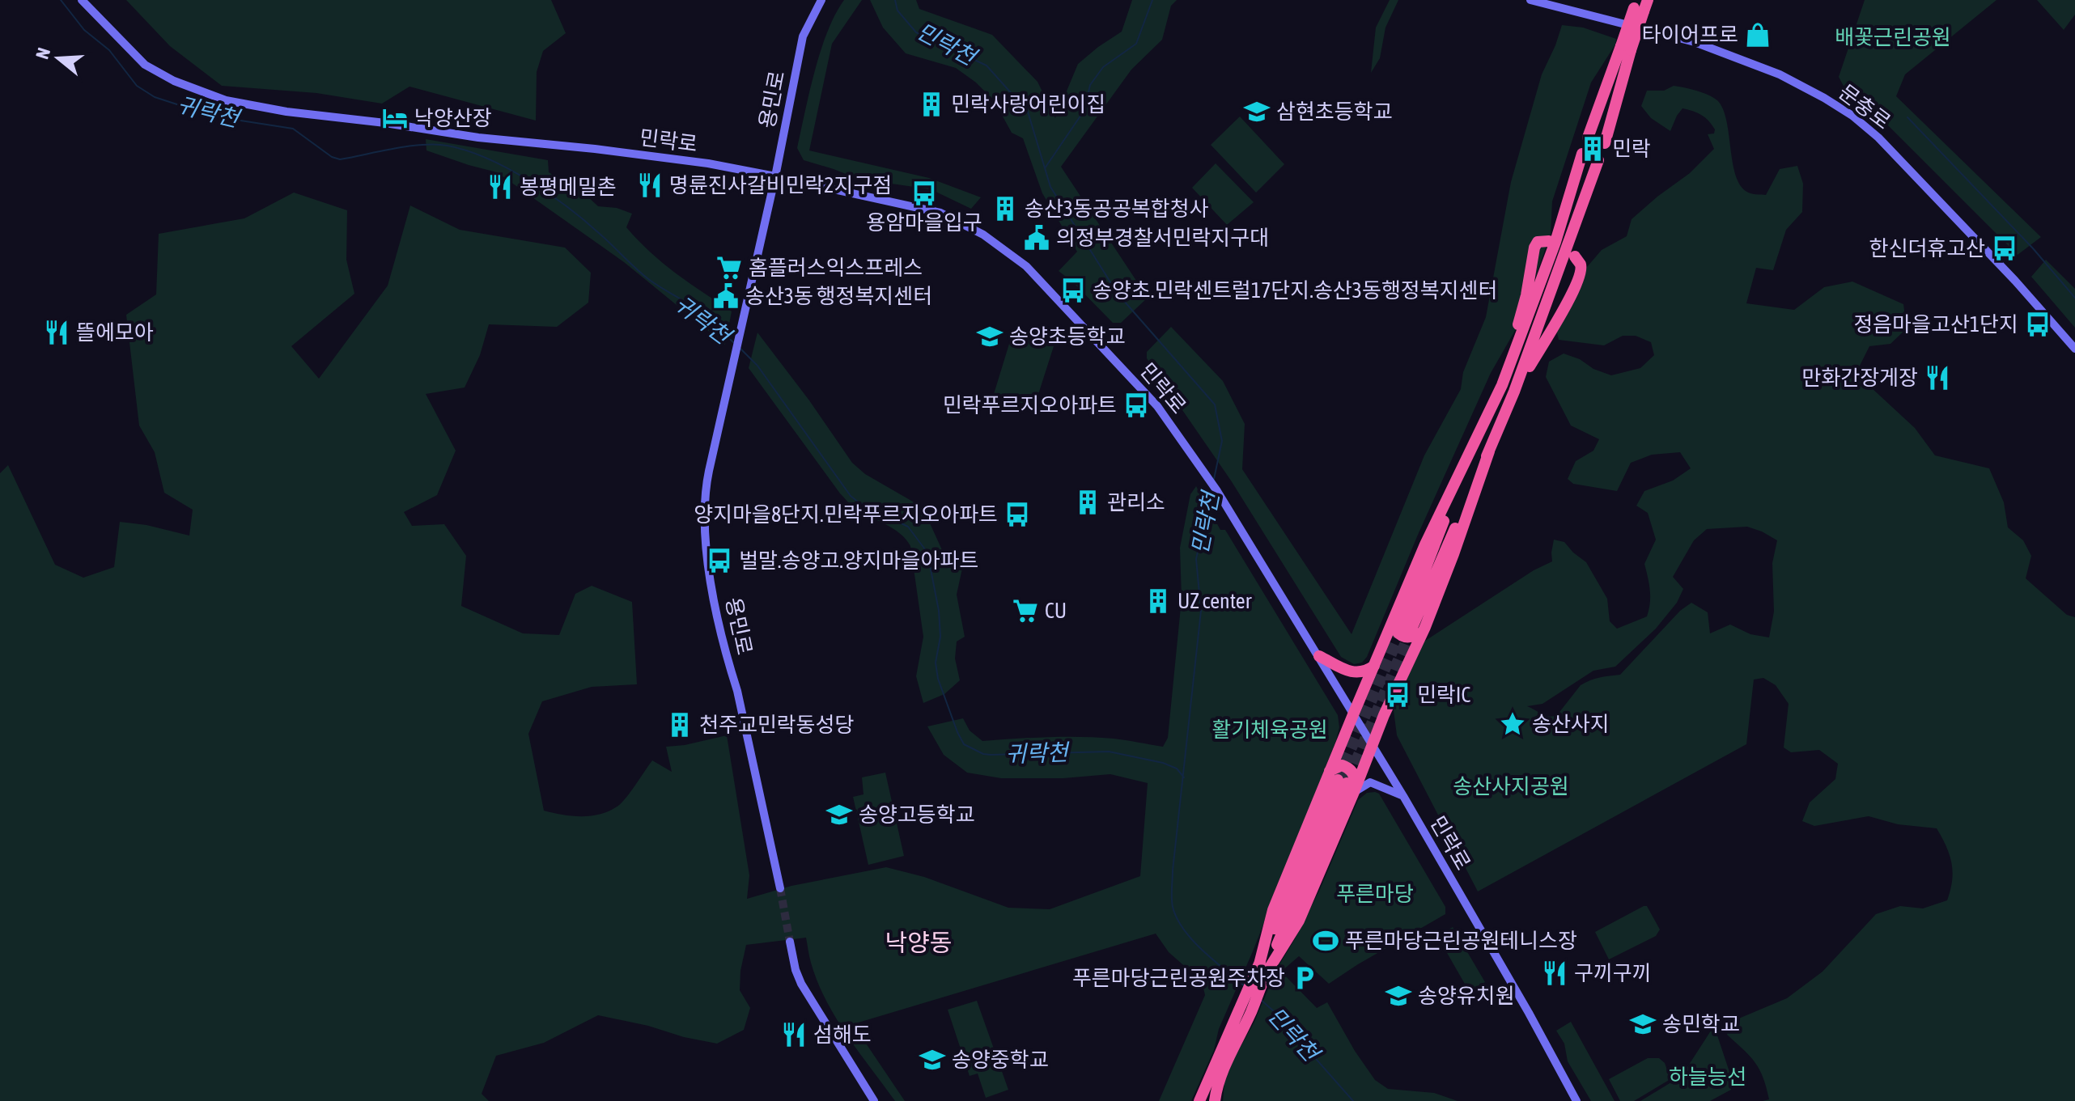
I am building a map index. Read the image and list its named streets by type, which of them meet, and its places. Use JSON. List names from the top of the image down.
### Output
{
  "streets": {
    "main road": ["용민로", "문충로", "민락로"]
  },
  "crossings": [
    ["용민로", "민락로"]
  ],
  "districts": ["낙양동"],
  "water": ["민락천", "귀락천"],
  "parks": [
    "배꽃근린공원",
    "활기체육공원",
    "송산사지공원",
    "푸른마당",
    "하늘능선"
  ],
  "places": {
    "shop": ["타이어프로"],
    "building": [
      "민락사랑어린이집",
      "민락",
      "송산3동공공복합청사",
      "관리소",
      "UZ center",
      "천주교민락동성당"
    ],
    "school or university": [
      "삼현초등학교",
      "송양초등학교",
      "송양고등학교",
      "송양유치원",
      "송민학교",
      "송양중학교"
    ],
    "hotel": ["낙양산장"],
    "restaurant": [
      "명륜진사갈비민락2지구점",
      "봉평메밀촌",
      "뜰에모아",
      "만화간장게장",
      "구끼구끼",
      "섬해도"
    ],
    "bus stop": [
      "용암마을입구",
      "한신더휴고산",
      "송양초.민락센트럴17단지.송산3동행정복지센터",
      "정음마을고산1단지",
      "민락푸르지오아파트",
      "양지마을8단지.민락푸르지오아파트",
      "벌말.송양고.양지마을아파트",
      "민락IC"
    ],
    "public building": ["의정부경찰서민락지구대", "송산3동 행정복지센터"],
    "supermarket": ["홈플러스익스프레스", "CU"],
    "place": ["송산사지"],
    "sports": ["푸른마당근린공원테니스장"],
    "parking": ["푸른마당근린공원주차장"]
  },
  "north": "left"
}
